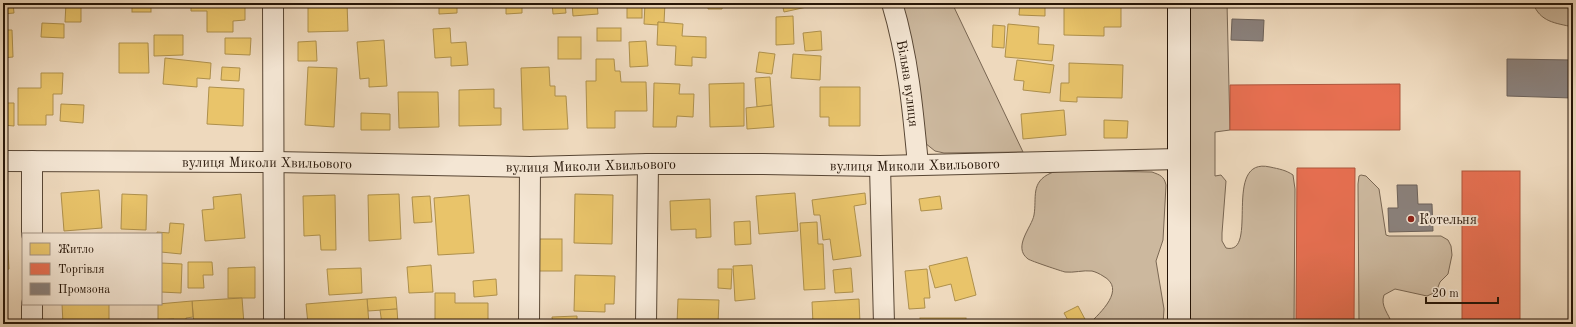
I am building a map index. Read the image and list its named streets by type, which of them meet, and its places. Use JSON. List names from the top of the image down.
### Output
{
  "streets": {
    "street": ["Вільна вулиця", "вулиця Миколи Хвильового"]
  },
  "crossings": [
    ["Вільна вулиця", "вулиця Миколи Хвильового"]
  ],
  "places": ["Котельня"],
  "legend": ["Житло", "Торгівля", "Промзона"],
  "scale_bar": "20 m"
}
